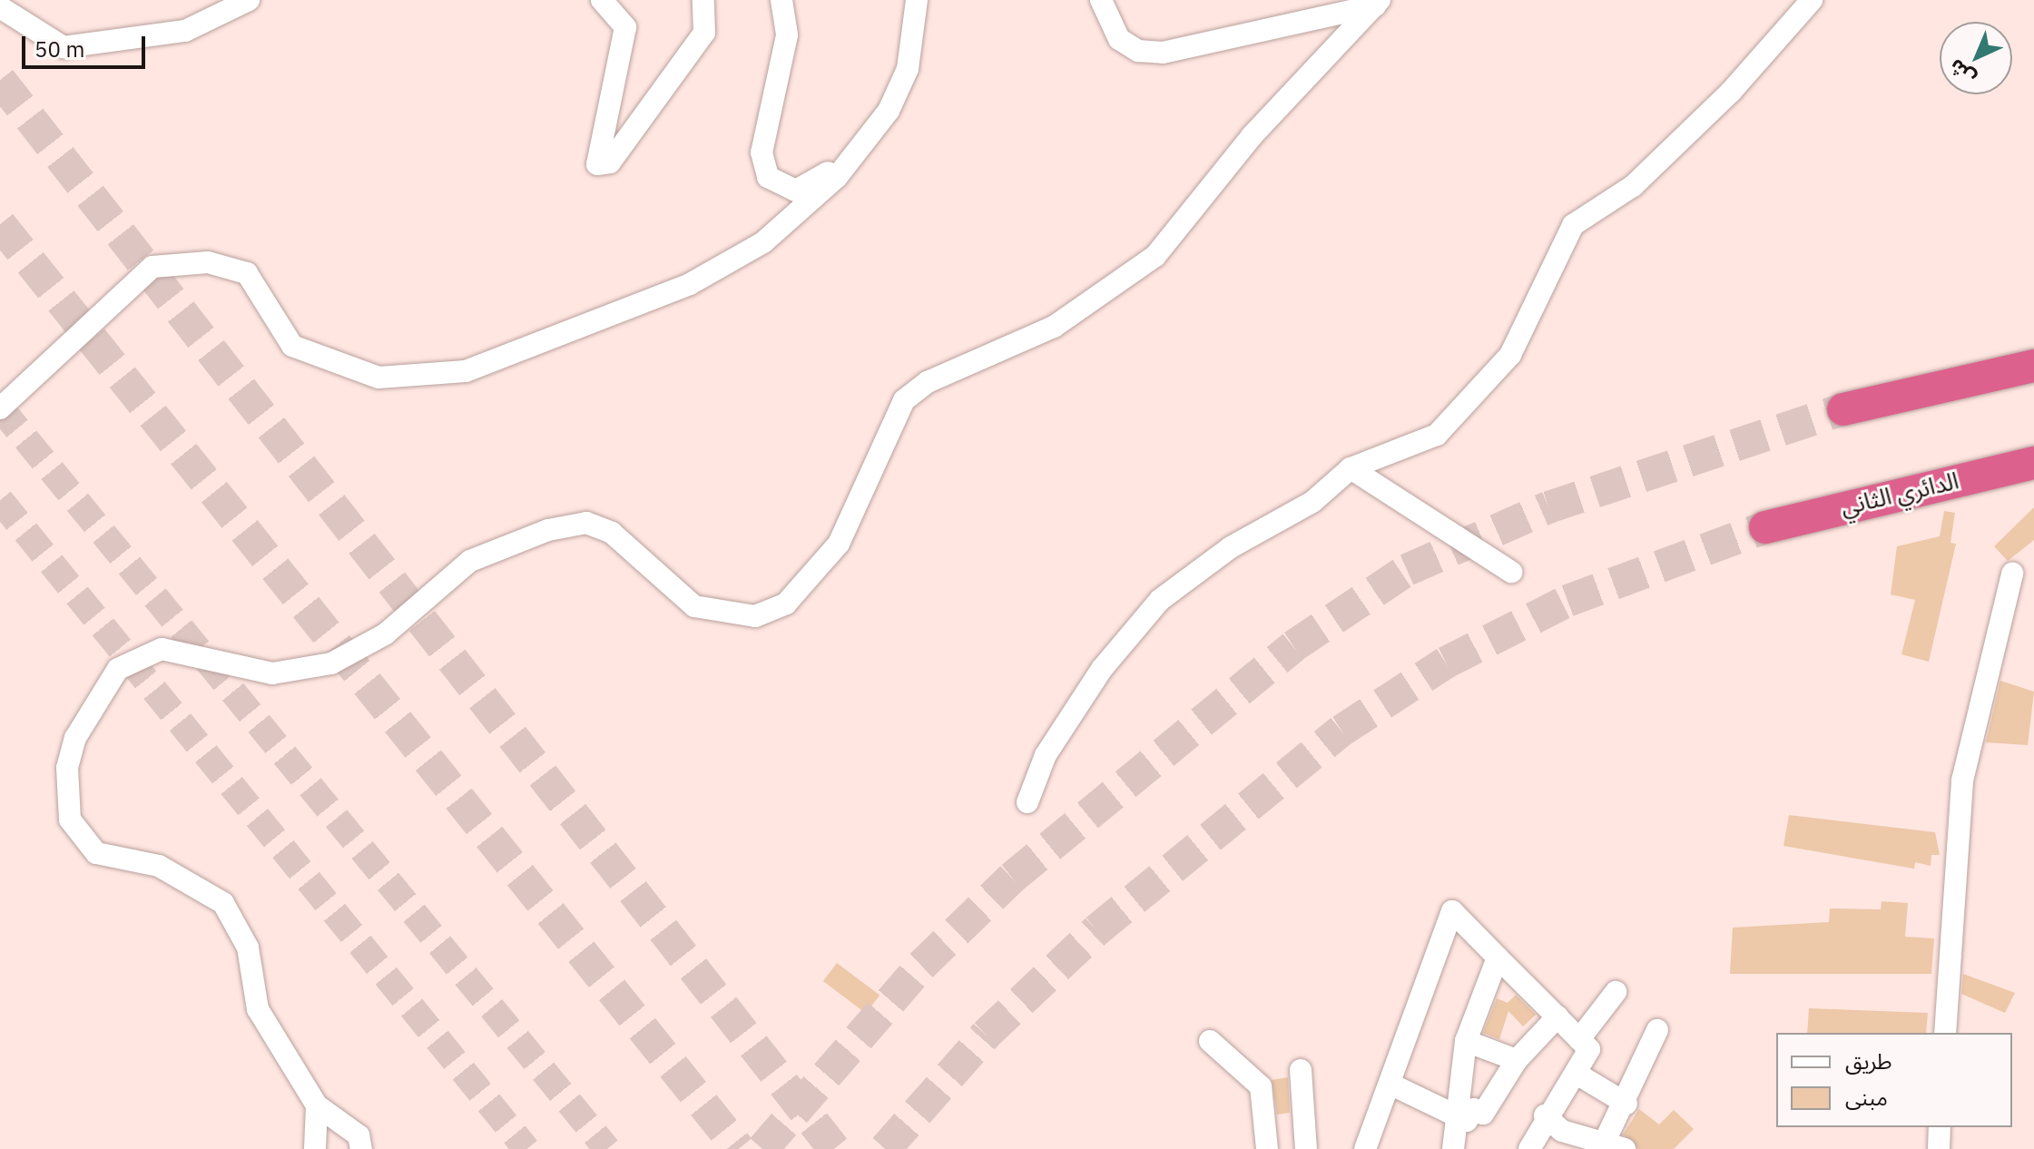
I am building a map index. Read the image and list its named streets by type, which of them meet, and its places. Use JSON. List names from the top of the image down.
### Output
{
  "streets": {
    "highway": ["الدائري الثاني"]
  },
  "legend": ["طريق", "مبنى"],
  "scale_bar": "50 m",
  "north": "bottom left"
}
